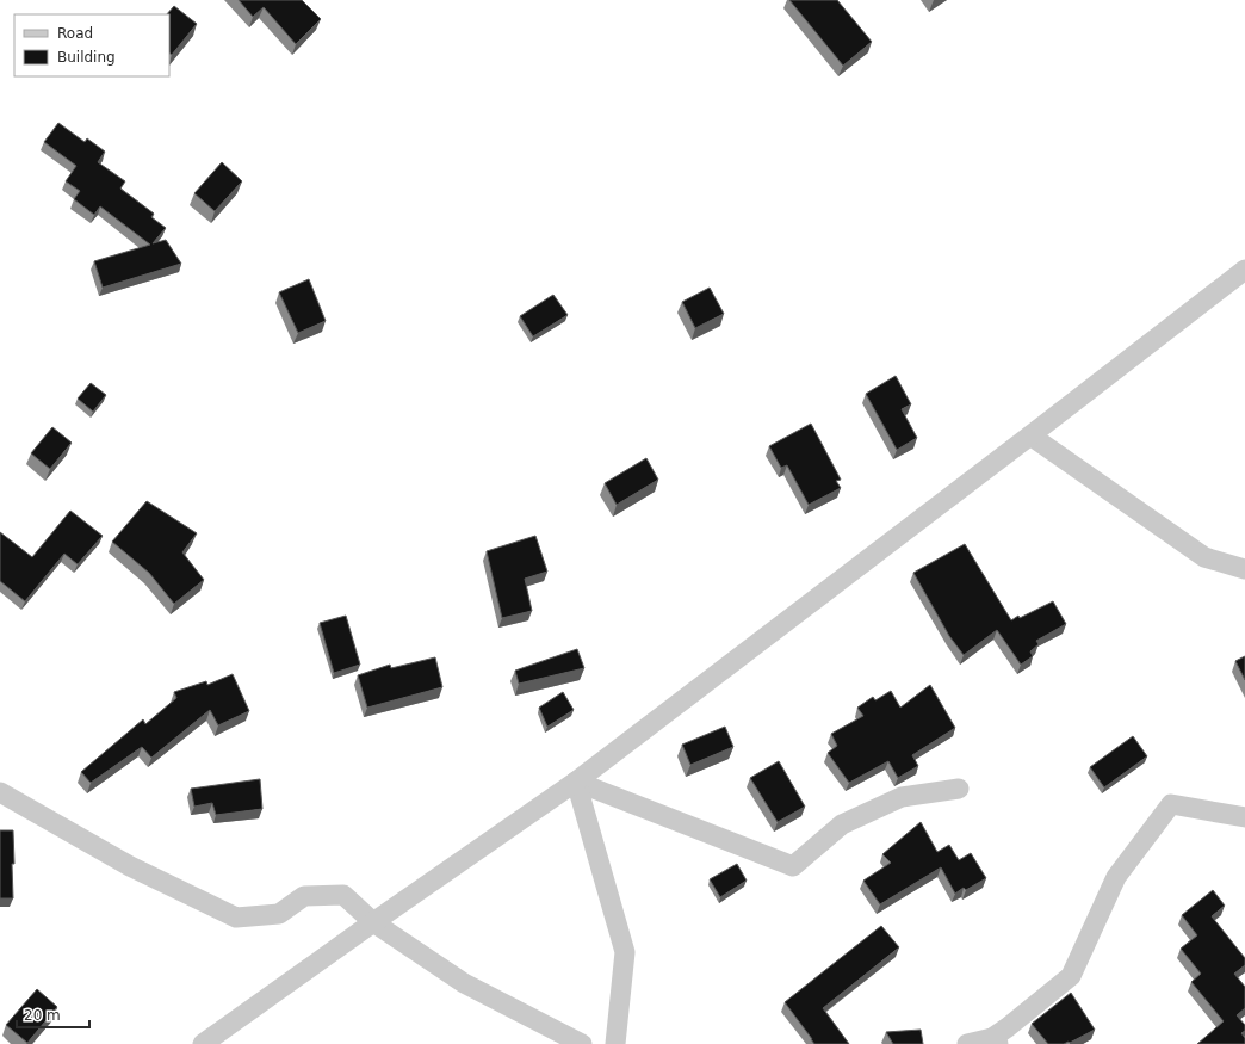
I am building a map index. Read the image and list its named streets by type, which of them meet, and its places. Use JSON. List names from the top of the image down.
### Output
{
  "legend": ["Road", "Building"],
  "scale_bar": "20 m"
}
